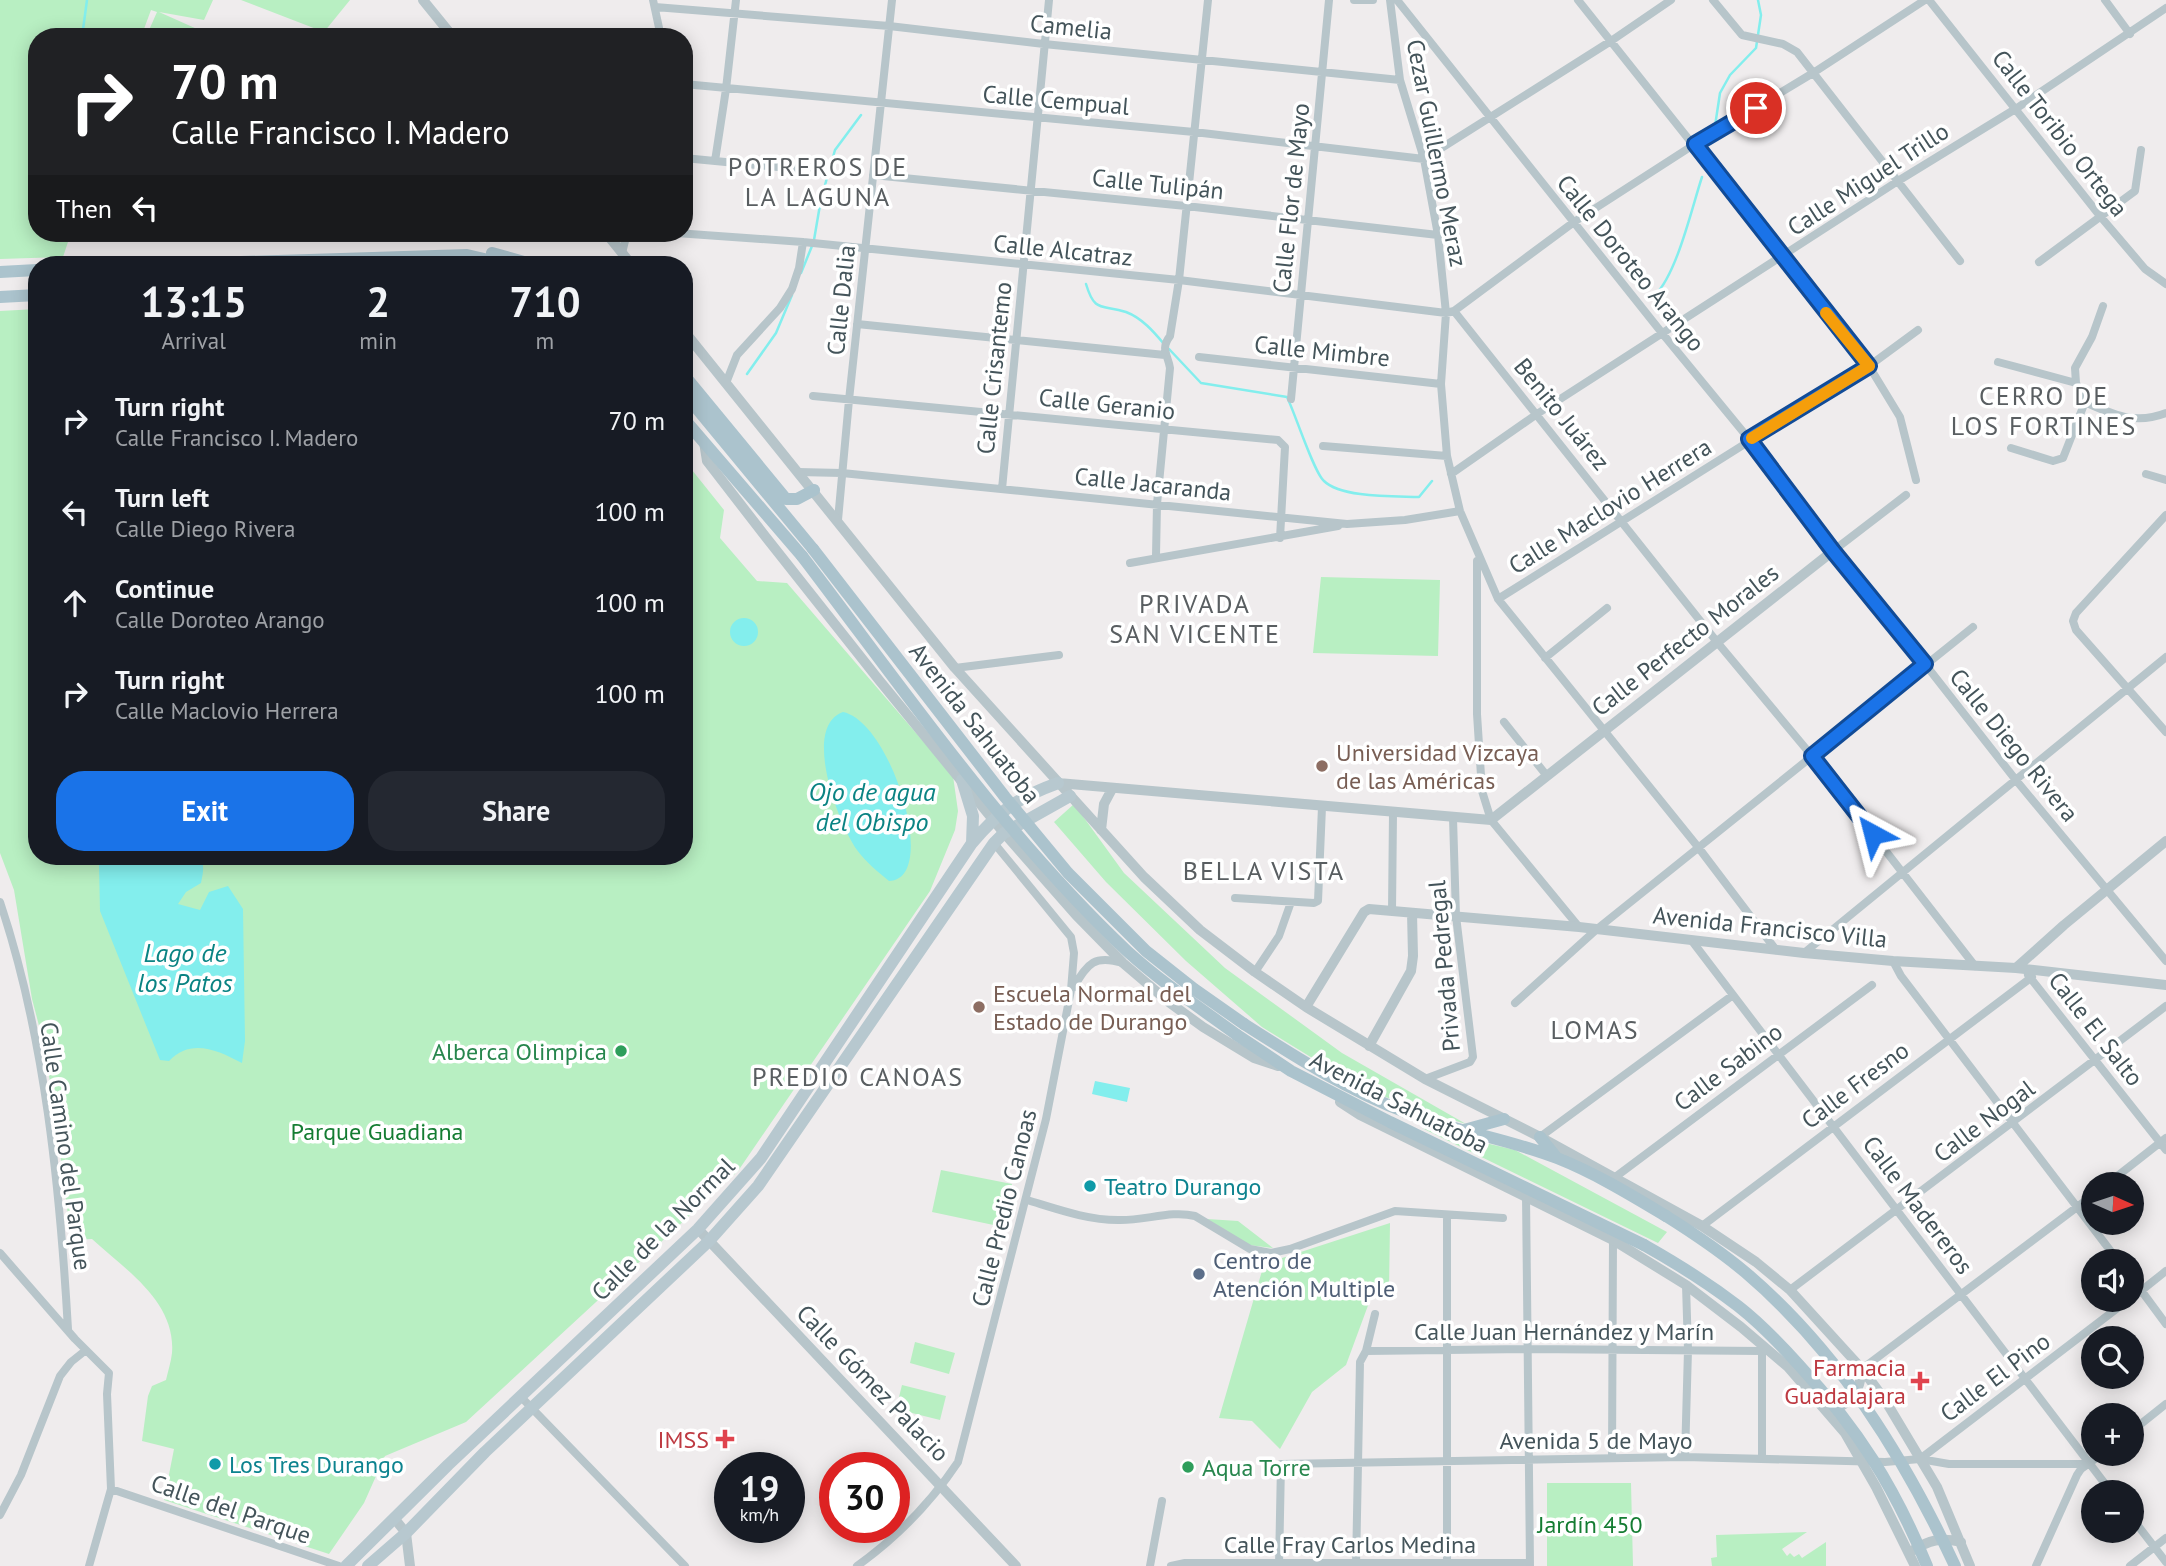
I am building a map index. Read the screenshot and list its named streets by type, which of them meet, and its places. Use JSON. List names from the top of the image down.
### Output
{
  "streets": {
    "main road": ["Avenida Sahuatoba", "Calle de la Normal"],
    "street": [
      "Camelia",
      "Calle Cempual",
      "Calle Toribio Ortega",
      "Cezar Guillermo Meraz",
      "Calle Miguel Trillo",
      "Calle Tulipán",
      "Calle Flor de Mayo",
      "Calle Alcatraz",
      "Calle Doroteo Arango",
      "Calle Dalia",
      "Calle Mimbre",
      "Calle Crisantemo",
      "Calle Geranio",
      "Benito Juárez",
      "Calle Jacaranda",
      "Calle Maclovio Herrera",
      "Calle Perfecto Morales",
      "Calle Diego Rivera",
      "Avenida Francisco Villa",
      "Privada Pedregal",
      "Calle El Salto",
      "Calle Sabino",
      "Calle Fresno",
      "Calle Nogal",
      "Calle Camino del Parque",
      "Calle Madereros",
      "Calle Predio Canoas",
      "Calle Juan Hernández y Marín",
      "Calle El Pino",
      "Calle Gómez Palacio",
      "Avenida 5 de Mayo",
      "Calle del Parque",
      "Calle Fray Carlos Medina"
    ]
  },
  "crossings": [
    ["Camelia", "Cezar Guillermo Meraz"],
    ["Camelia", "Calle Flor de Mayo"],
    ["Camelia", "Calle Dalia"],
    ["Camelia", "Calle Crisantemo"],
    ["Calle Cempual", "Cezar Guillermo Meraz"],
    ["Calle Cempual", "Calle Flor de Mayo"],
    ["Calle Cempual", "Calle Dalia"],
    ["Calle Cempual", "Calle Crisantemo"],
    ["Calle Toribio Ortega", "Calle Miguel Trillo"],
    ["Cezar Guillermo Meraz", "Calle Miguel Trillo"],
    ["Cezar Guillermo Meraz", "Calle Tulipán"],
    ["Cezar Guillermo Meraz", "Calle Alcatraz"],
    ["Cezar Guillermo Meraz", "Calle Mimbre"],
    ["Cezar Guillermo Meraz", "Benito Juárez"],
    ["Cezar Guillermo Meraz", "Calle Jacaranda"],
    ["Cezar Guillermo Meraz", "Calle Maclovio Herrera"],
    ["Cezar Guillermo Meraz", "Calle Perfecto Morales"],
    ["Cezar Guillermo Meraz", "Avenida Francisco Villa"],
    ["Calle Miguel Trillo", "Calle Doroteo Arango"],
    ["Calle Miguel Trillo", "Benito Juárez"],
    ["Calle Tulipán", "Calle Flor de Mayo"],
    ["Calle Tulipán", "Calle Dalia"],
    ["Calle Tulipán", "Calle Crisantemo"],
    ["Calle Flor de Mayo", "Calle Alcatraz"],
    ["Calle Flor de Mayo", "Calle Mimbre"],
    ["Calle Alcatraz", "Calle Dalia"],
    ["Calle Alcatraz", "Calle Crisantemo"],
    ["Calle Alcatraz", "Benito Juárez"],
    ["Calle Doroteo Arango", "Calle Maclovio Herrera"],
    ["Calle Doroteo Arango", "Calle Perfecto Morales"],
    ["Calle Doroteo Arango", "Calle Diego Rivera"],
    ["Calle Dalia", "Calle Geranio"],
    ["Calle Dalia", "Calle Jacaranda"],
    ["Calle Dalia", "Avenida Sahuatoba"],
    ["Calle Crisantemo", "Calle Geranio"],
    ["Calle Crisantemo", "Calle Jacaranda"],
    ["Calle Geranio", "Calle Jacaranda"],
    ["Benito Juárez", "Calle Maclovio Herrera"],
    ["Benito Juárez", "Calle Perfecto Morales"],
    ["Benito Juárez", "Avenida Francisco Villa"],
    ["Calle Jacaranda", "Avenida Sahuatoba"],
    ["Calle Perfecto Morales", "Calle Diego Rivera"],
    ["Avenida Sahuatoba", "Avenida Francisco Villa"],
    ["Avenida Sahuatoba", "Privada Pedregal"],
    ["Avenida Sahuatoba", "Calle Sabino"],
    ["Avenida Sahuatoba", "Calle Fresno"],
    ["Avenida Sahuatoba", "Calle Nogal"],
    ["Avenida Sahuatoba", "Calle de la Normal"],
    ["Avenida Sahuatoba", "Calle Juan Hernández y Marín"],
    ["Avenida Sahuatoba", "Calle El Pino"],
    ["Avenida Sahuatoba", "Avenida 5 de Mayo"],
    ["Avenida Francisco Villa", "Privada Pedregal"],
    ["Avenida Francisco Villa", "Calle El Salto"],
    ["Avenida Francisco Villa", "Calle Madereros"],
    ["Calle El Salto", "Calle Fresno"],
    ["Calle El Salto", "Calle Nogal"],
    ["Calle Sabino", "Calle Madereros"],
    ["Calle Fresno", "Calle Madereros"],
    ["Calle Nogal", "Calle Madereros"],
    ["Calle Madereros", "Calle El Pino"],
    ["Calle Predio Canoas", "Calle de la Normal"],
    ["Calle Predio Canoas", "Calle Gómez Palacio"],
    ["Calle de la Normal", "Calle Gómez Palacio"],
    ["Calle El Pino", "Avenida 5 de Mayo"],
    ["Avenida 5 de Mayo", "Calle Fray Carlos Medina"]
  ],
  "districts": [
    "POTREROS DE LA LAGUNA",
    "CERRO DE LOS FORTINES",
    "PRIVADA SAN VICENTE",
    "BELLA VISTA",
    "LOMAS",
    "PREDIO CANOAS"
  ],
  "water": ["Ojo de agua del Obispo", "Lago de los Patos"],
  "parks": ["Parque Guadiana", "Jardín 450"],
  "places": {
    "other": [
      "Universidad Vizcaya de las Américas",
      "Escuela Normal del Estado de Durango",
      "Alberca Olimpica",
      "Teatro Durango",
      "Centro de Atención Multiple",
      "Los Tres Durango",
      "Aqua Torre"
    ],
    "health": ["Farmacia Guadalajara", "IMSS"]
  },
  "north": "right",
  "page": {
    "turn": ["70 m", "Calle Francisco I. Madero"],
    "then": "Then",
    "eta": [
      "13:15",
      "Arrival",
      "2",
      "min",
      "710",
      "m"
    ],
    "list": [
      {
        "name": "Turn right",
        "note": "Calle Francisco I. Madero",
        "value": "70 m"
      },
      {
        "name": "Turn left",
        "note": "Calle Diego Rivera",
        "value": "100 m"
      },
      {
        "name": "Continue",
        "note": "Calle Doroteo Arango",
        "value": "100 m"
      },
      {
        "name": "Turn right",
        "note": "Calle Maclovio Herrera",
        "value": "100 m"
      }
    ],
    "buttons": ["Exit", "Share"],
    "map_buttons": ["+", "−"],
    "speed": "19 km/h",
    "limit": "30"
  }
}
